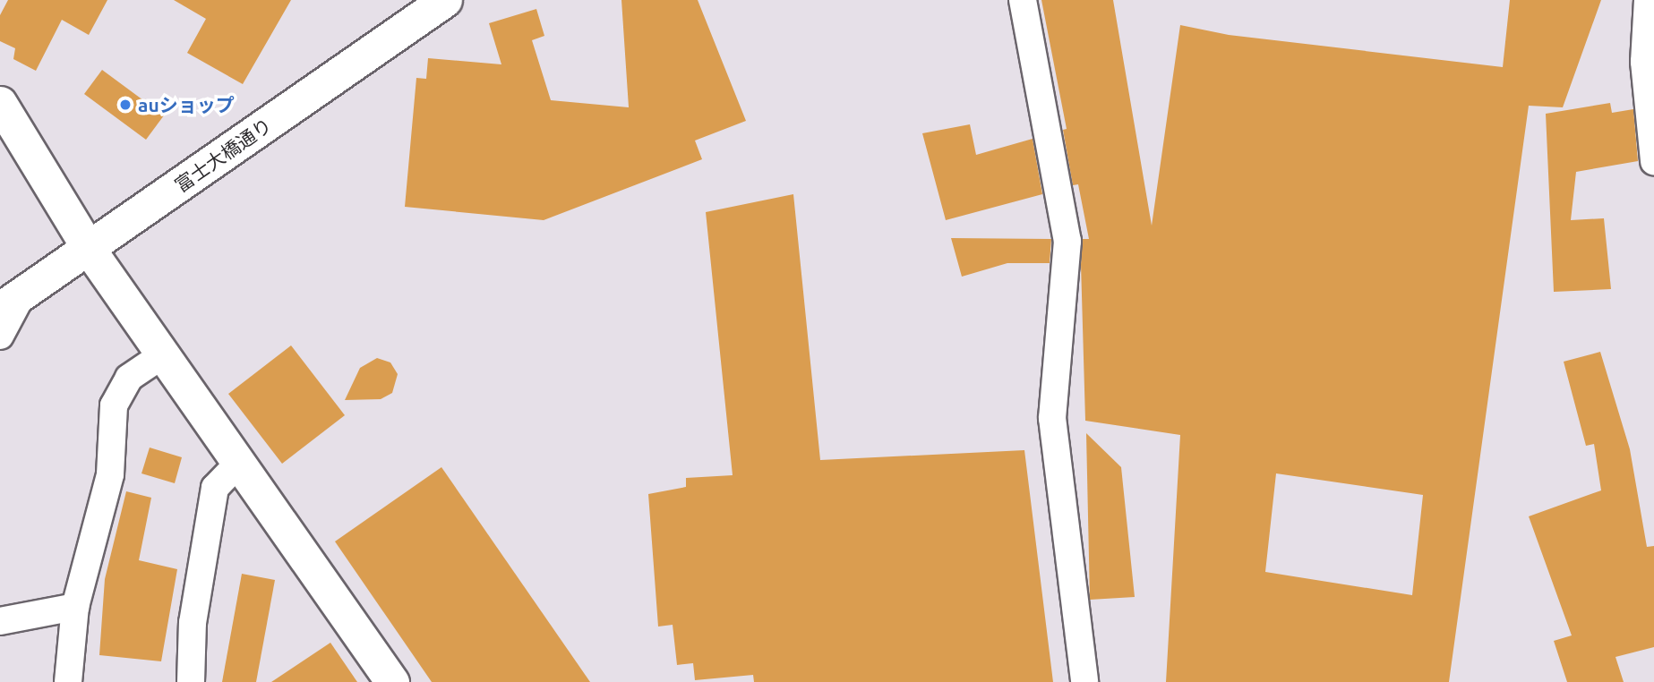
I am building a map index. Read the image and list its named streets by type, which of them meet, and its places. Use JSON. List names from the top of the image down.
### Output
{
  "streets": {
    "street": ["富士大橋通り"]
  },
  "places": ["auショップ"]
}
